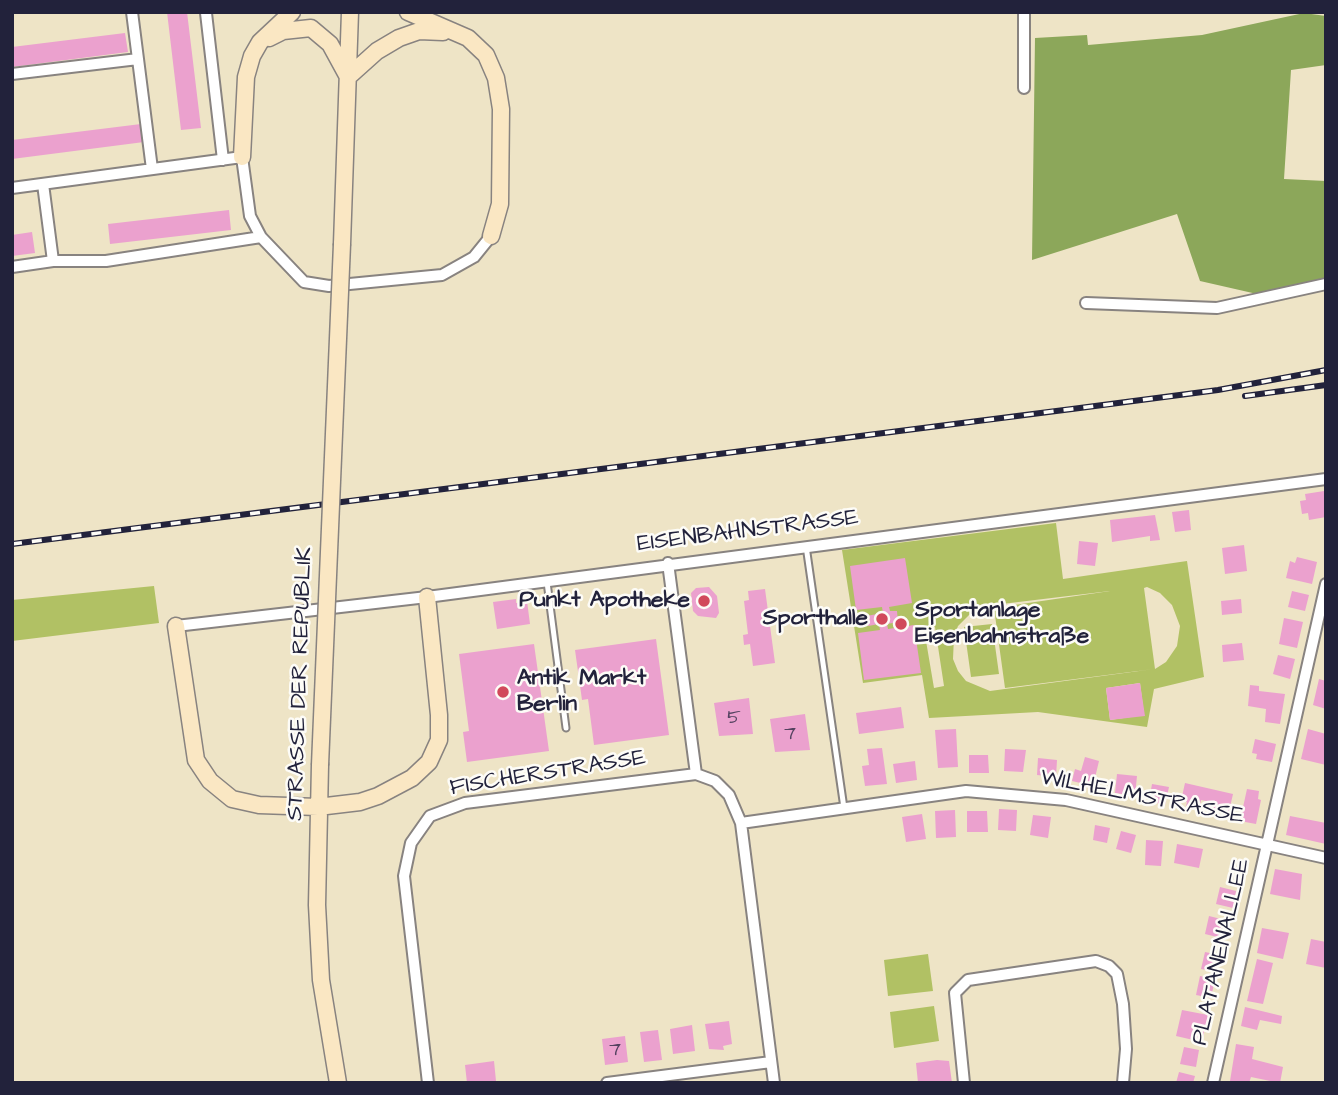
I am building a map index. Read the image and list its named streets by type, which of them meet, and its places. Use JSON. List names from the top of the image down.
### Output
{
  "streets": {
    "main road": ["STRASSE DER REPUBLIK"],
    "street": [
      "EISENBAHNSTRASSE",
      "FISCHERSTRASSE",
      "WILHELMSTRASSE",
      "PLATANENALLEE"
    ]
  },
  "crossings": [
    ["WILHELMSTRASSE", "PLATANENALLEE"]
  ],
  "places": [
    "Punkt Apotheke",
    "Sporthalle",
    "Sportanlage Eisenbahnstraße",
    "Antik Markt Berlin"
  ],
  "house_numbers": ["5", "7", "7"]
}
